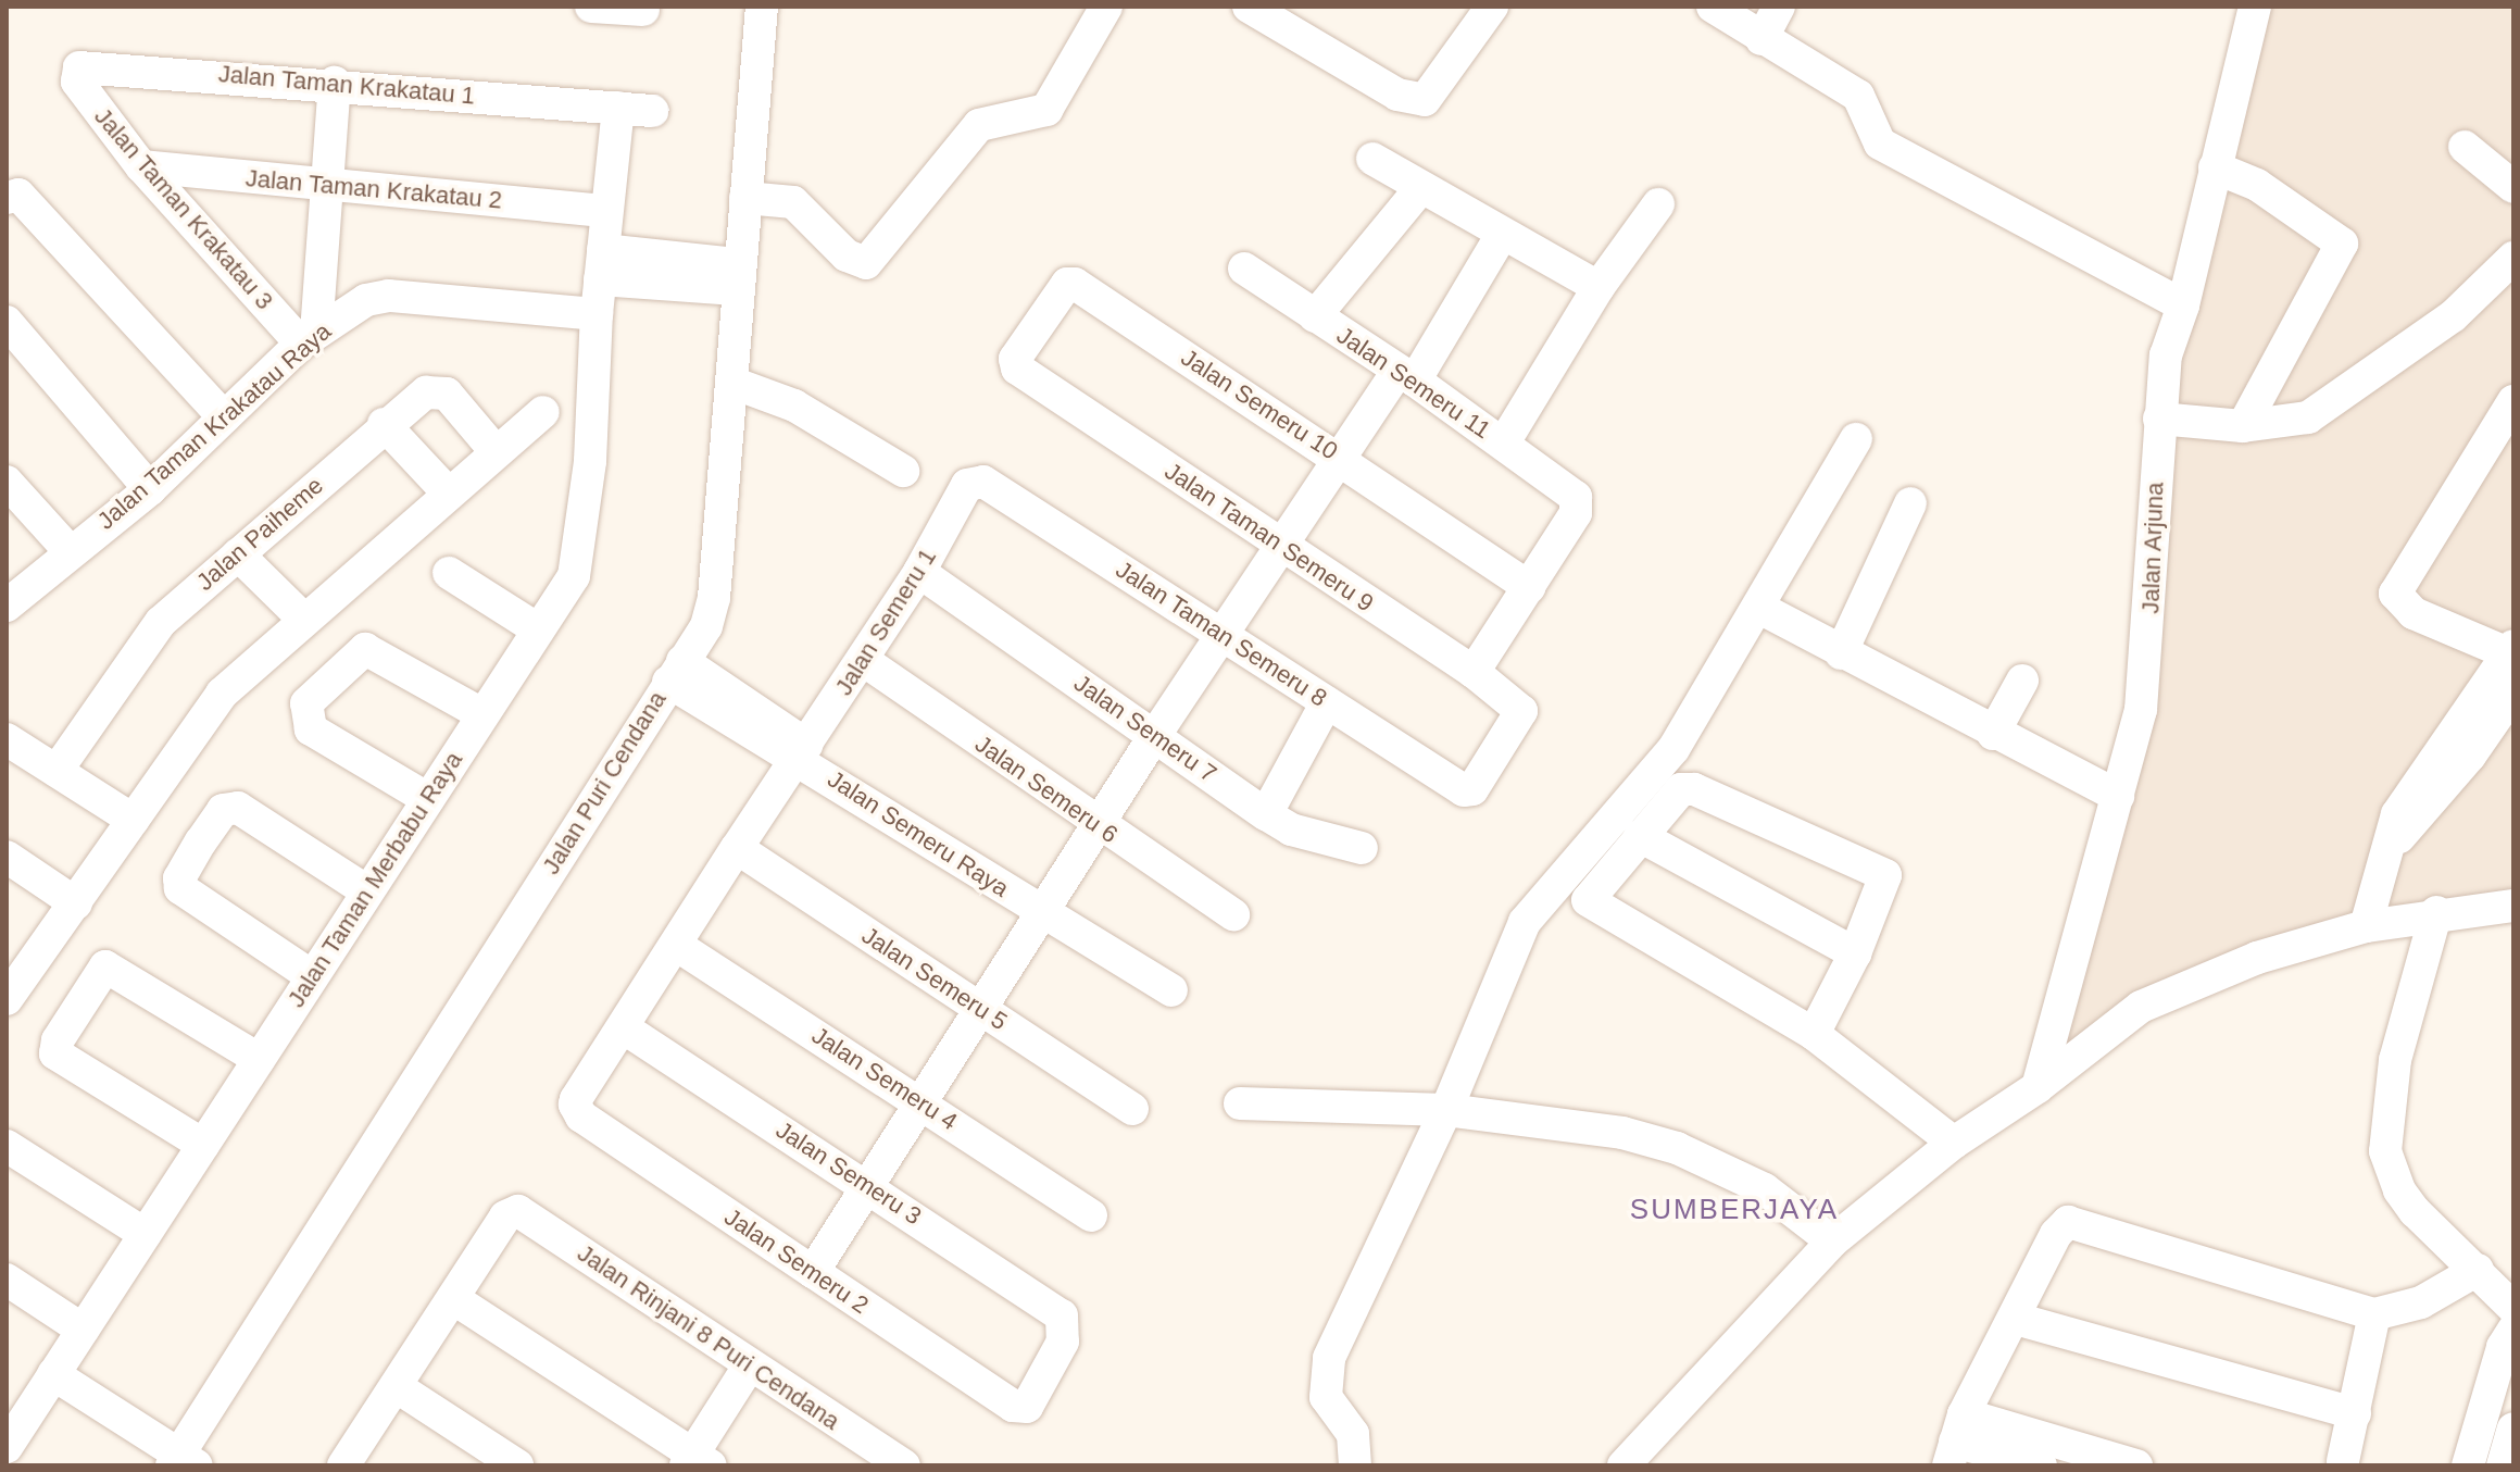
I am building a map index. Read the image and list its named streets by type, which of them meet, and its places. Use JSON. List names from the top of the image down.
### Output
{
  "streets": {
    "street": [
      "Jalan Taman Krakatau 1",
      "Jalan Taman Krakatau 2",
      "Jalan Taman Krakatau 3",
      "Jalan Semeru 11",
      "Jalan Semeru 10",
      "Jalan Taman Krakatau Raya",
      "Jalan Paiheme",
      "Jalan Taman Semeru 9",
      "Jalan Arjuna",
      "Jalan Semeru 1",
      "Jalan Taman Semeru 8",
      "Jalan Semeru 7",
      "Jalan Puri Cendana",
      "Jalan Semeru 6",
      "Jalan Semeru Raya",
      "Jalan Taman Merbabu Raya",
      "Jalan Semeru 5",
      "Jalan Semeru 4",
      "Jalan Semeru 3",
      "Jalan Semeru 2",
      "Jalan Rinjani 8 Puri Cendana"
    ]
  },
  "crossings": [
    ["Jalan Taman Krakatau 1", "Jalan Taman Krakatau 3"],
    ["Jalan Taman Krakatau 2", "Jalan Taman Krakatau 3"],
    ["Jalan Taman Krakatau 3", "Jalan Taman Krakatau Raya"],
    ["Jalan Semeru 11", "Jalan Semeru 10"],
    ["Jalan Semeru 10", "Jalan Taman Semeru 9"],
    ["Jalan Taman Krakatau Raya", "Jalan Taman Merbabu Raya"],
    ["Jalan Taman Semeru 9", "Jalan Taman Semeru 8"],
    ["Jalan Semeru 1", "Jalan Taman Semeru 8"],
    ["Jalan Semeru 1", "Jalan Semeru 7"],
    ["Jalan Semeru 1", "Jalan Semeru 6"],
    ["Jalan Semeru 1", "Jalan Semeru Raya"],
    ["Jalan Semeru 1", "Jalan Semeru 5"],
    ["Jalan Semeru 1", "Jalan Semeru 2"],
    ["Jalan Puri Cendana", "Jalan Semeru Raya"],
    ["Jalan Semeru 5", "Jalan Semeru 2"],
    ["Jalan Semeru 4", "Jalan Semeru 2"],
    ["Jalan Semeru 3", "Jalan Semeru 2"]
  ],
  "districts": ["SUMBERJAYA"]
}
